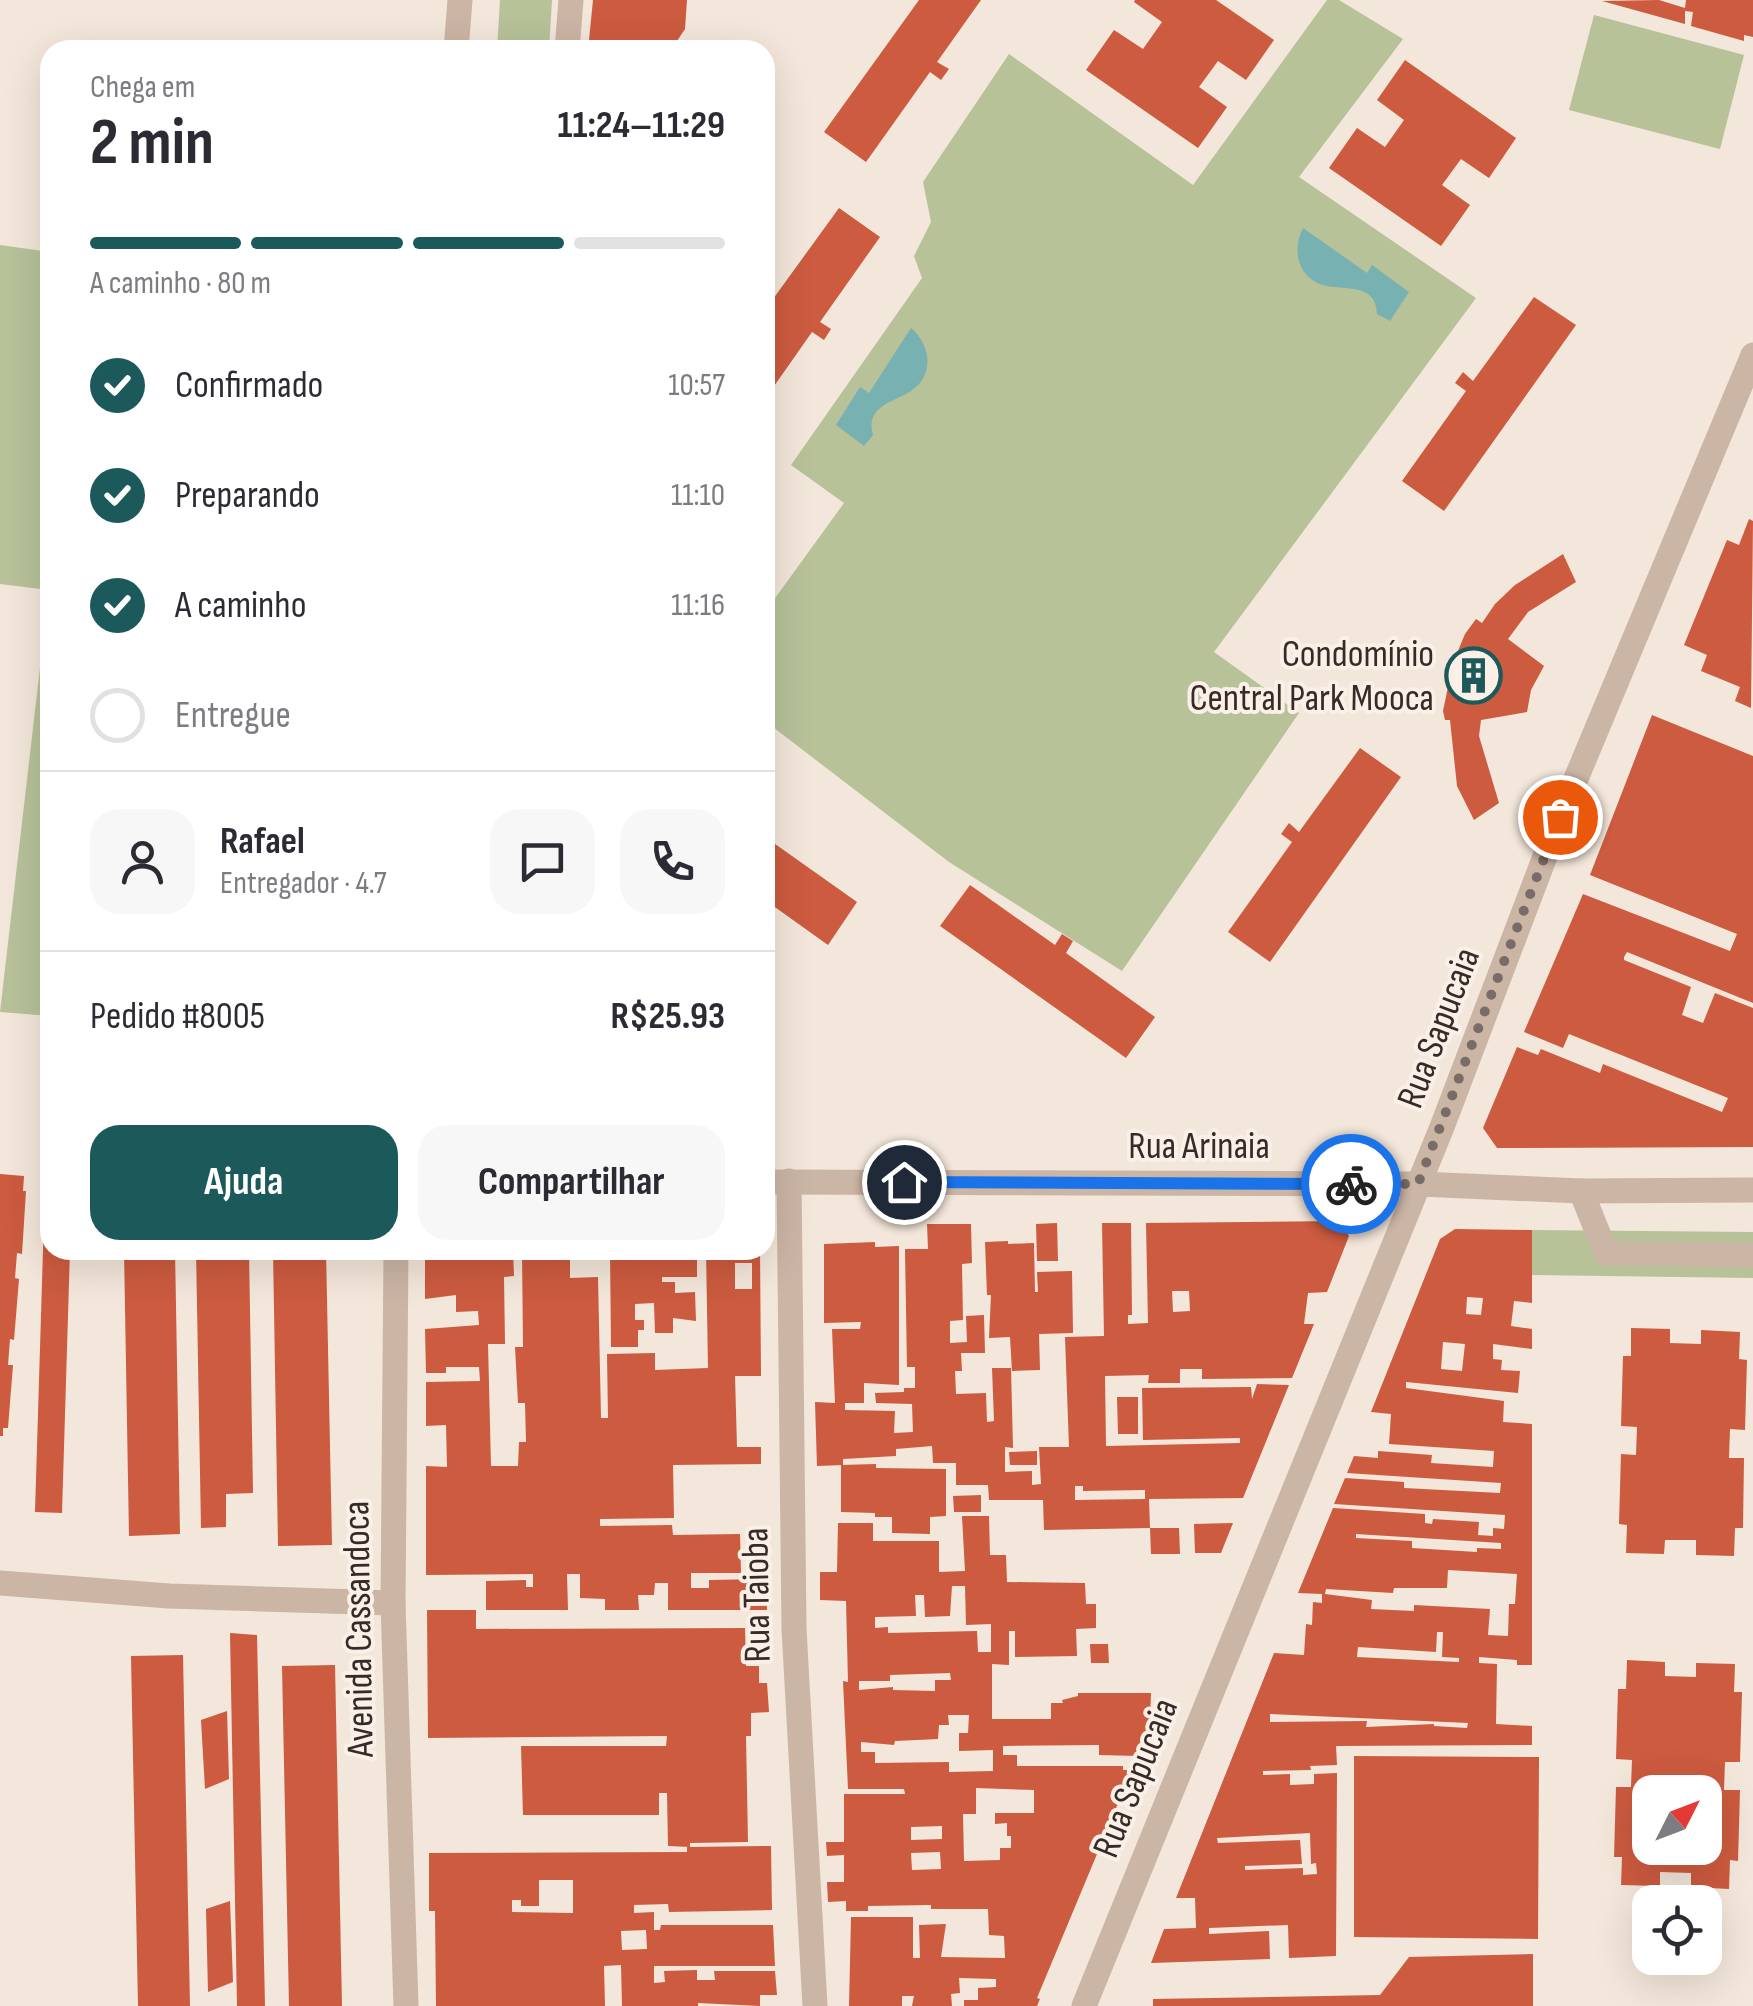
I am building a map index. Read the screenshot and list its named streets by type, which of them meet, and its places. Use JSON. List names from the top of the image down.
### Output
{
  "streets": {
    "street": [
      "Rua Sapucaia",
      "Rua Arinaia",
      "Rua Taioba",
      "Avenida Cassandoca"
    ]
  },
  "crossings": [
    ["Rua Sapucaia", "Rua Arinaia"],
    ["Rua Arinaia", "Rua Taioba"]
  ],
  "places": {
    "building": ["Condomínio Central Park Mooca"]
  },
  "north": "top right",
  "page": {
    "heading": ["2 min", "Chega em", "11:24–11:29"],
    "panel": [
      "Rafael",
      "Entregador · 4.7",
      "Pedido #8005",
      "R$25.93"
    ],
    "bar": "A caminho · 80 m",
    "list": [
      ["Confirmado", "10:57"],
      ["Preparando", "11:10"],
      ["A caminho", "11:16"],
      "Entregue"
    ],
    "buttons": ["Ajuda", "Compartilhar"]
  }
}
